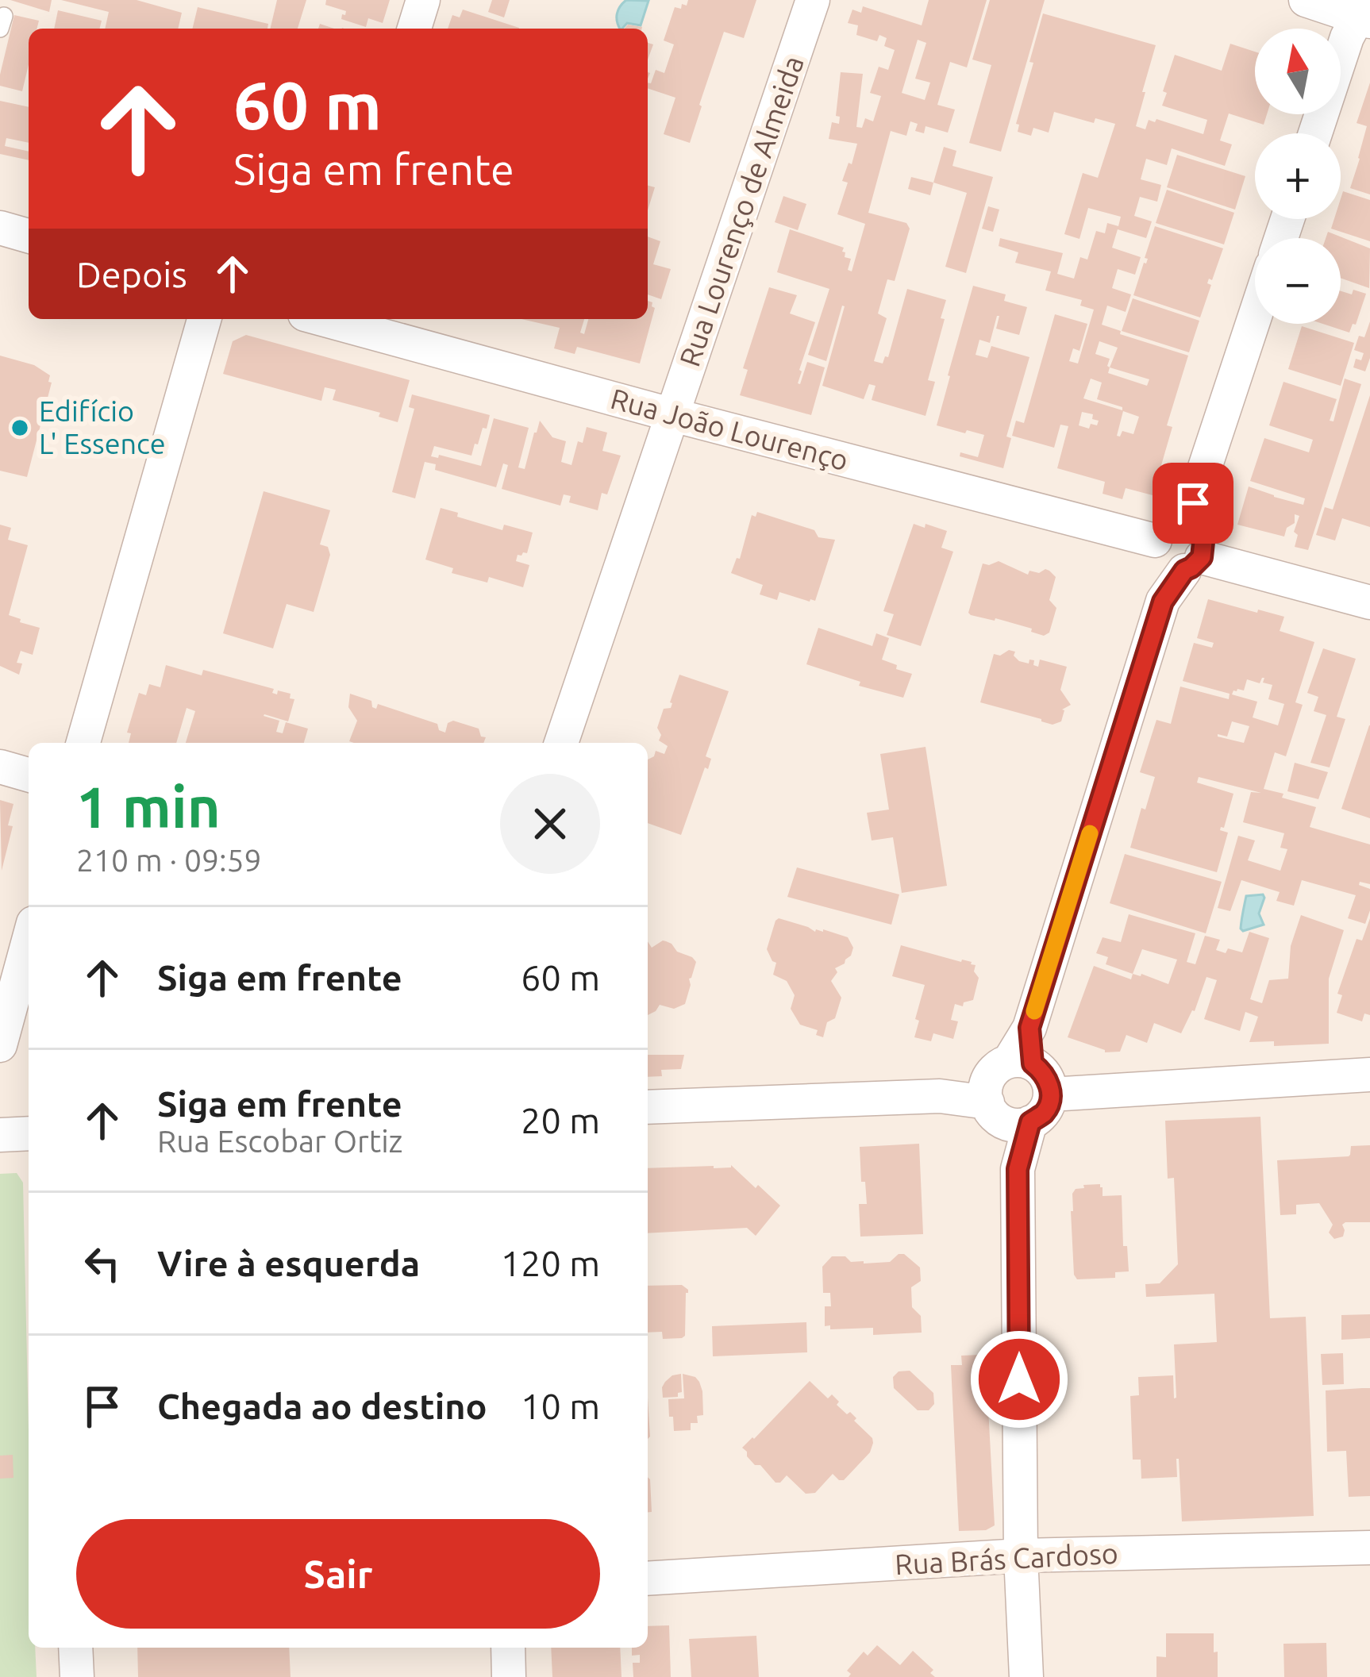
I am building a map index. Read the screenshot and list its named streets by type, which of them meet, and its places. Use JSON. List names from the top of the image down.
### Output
{
  "streets": {
    "street": ["Rua Lourenço de Almeida", "Rua João Lourenço", "Rua Brás Cardoso"]
  },
  "crossings": [
    ["Rua Lourenço de Almeida", "Rua João Lourenço"]
  ],
  "places": ["Edifício L' Essence"],
  "north": "top",
  "page": {
    "map_buttons": ["+", "−"],
    "turn": ["60 m", "Siga em frente"],
    "then": "Depois",
    "heading": ["1 min", "210 m · 09:59"],
    "list": [
      {
        "name": "Siga em frente",
        "value": "60 m"
      },
      {
        "name": "Siga em frente",
        "note": "Rua Escobar Ortiz",
        "value": "20 m"
      },
      {
        "name": "Vire à esquerda",
        "value": "120 m"
      },
      {
        "name": "Chegada ao destino",
        "value": "10 m"
      }
    ],
    "buttons": "Sair"
  }
}
